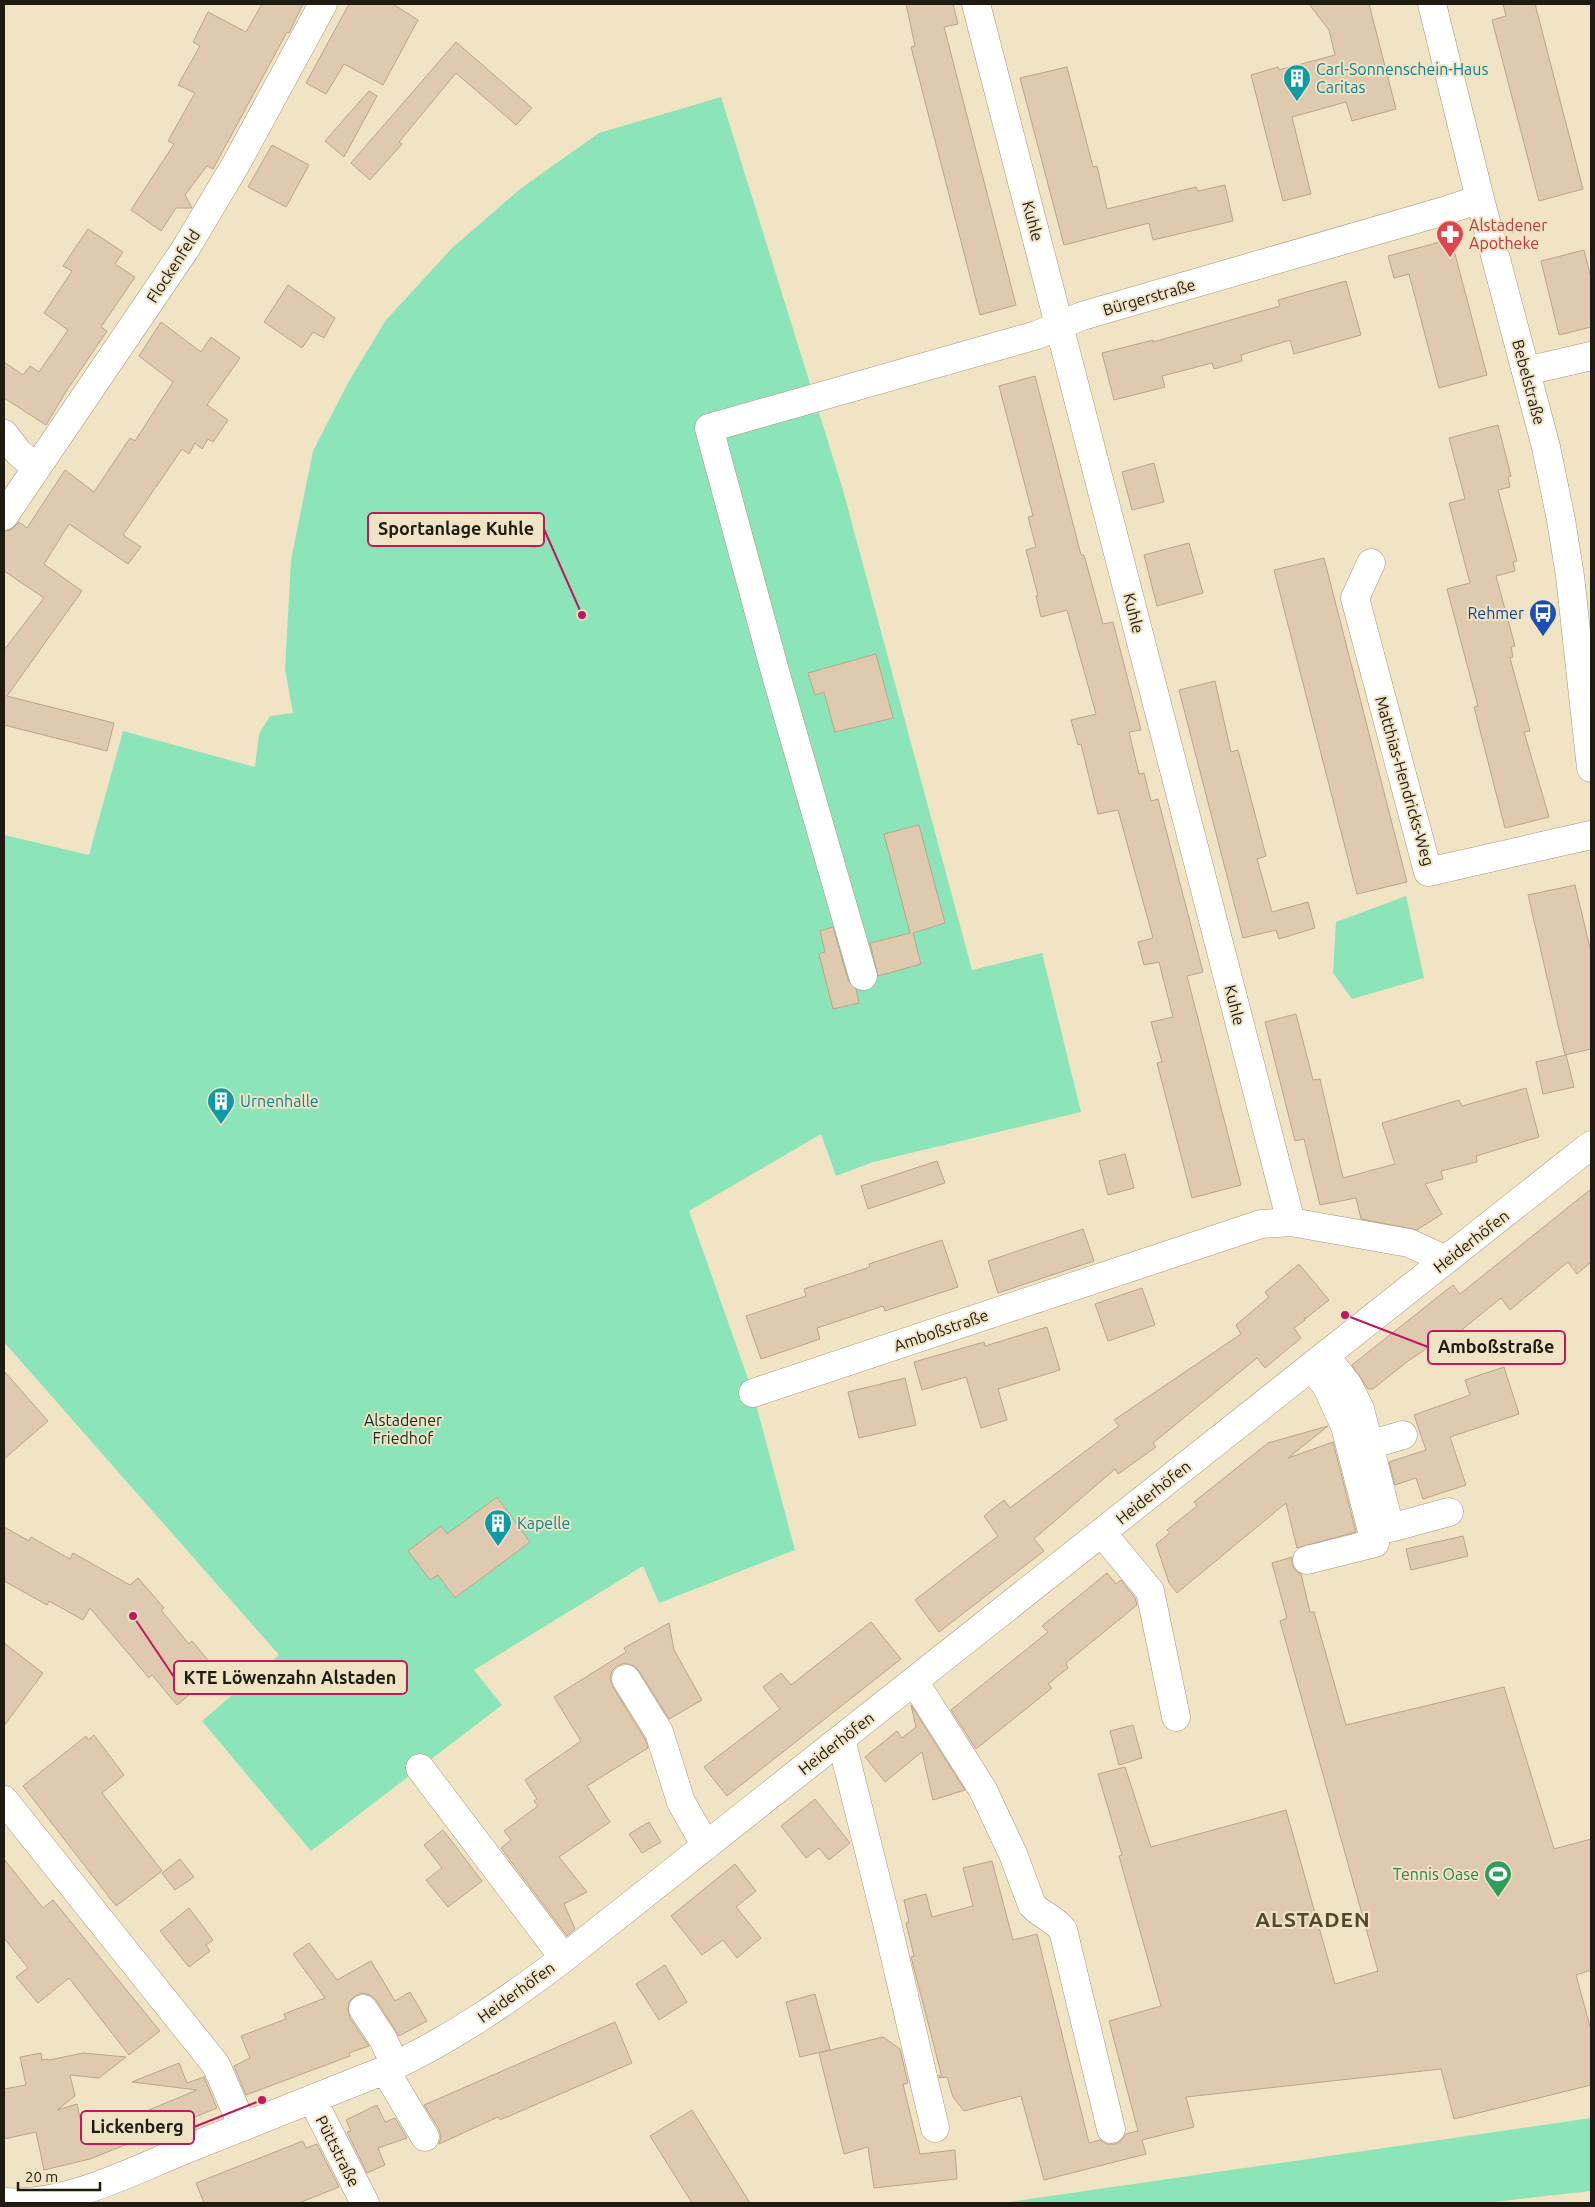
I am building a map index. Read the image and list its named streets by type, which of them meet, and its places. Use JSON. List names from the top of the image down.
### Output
{
  "streets": {
    "street": [
      "Kuhle",
      "Flockenfeld",
      "Bürgerstraße",
      "Bebelstraße",
      "Matthias-Hendricks-Weg",
      "Heiderhöfen",
      "Amboßstraße",
      "Püttstraße"
    ]
  },
  "crossings": [
    ["Kuhle", "Bürgerstraße"],
    ["Kuhle", "Amboßstraße"],
    ["Bürgerstraße", "Bebelstraße"],
    ["Heiderhöfen", "Amboßstraße"],
    ["Heiderhöfen", "Püttstraße"]
  ],
  "districts": ["ALSTADEN"],
  "parks": ["Alstadener Friedhof"],
  "places": {
    "building": ["Carl-Sonnenschein-Haus Caritas", "Urnenhalle", "Kapelle"],
    "pharmacy": ["Alstadener Apotheke"],
    "other": [
      "Sportanlage Kuhle",
      "Amboßstraße",
      "KTE Löwenzahn Alstaden",
      "Lickenberg"
    ],
    "bus stop": ["Rehmer"],
    "sports": ["Tennis Oase"]
  },
  "scale_bar": "20 m"
}
